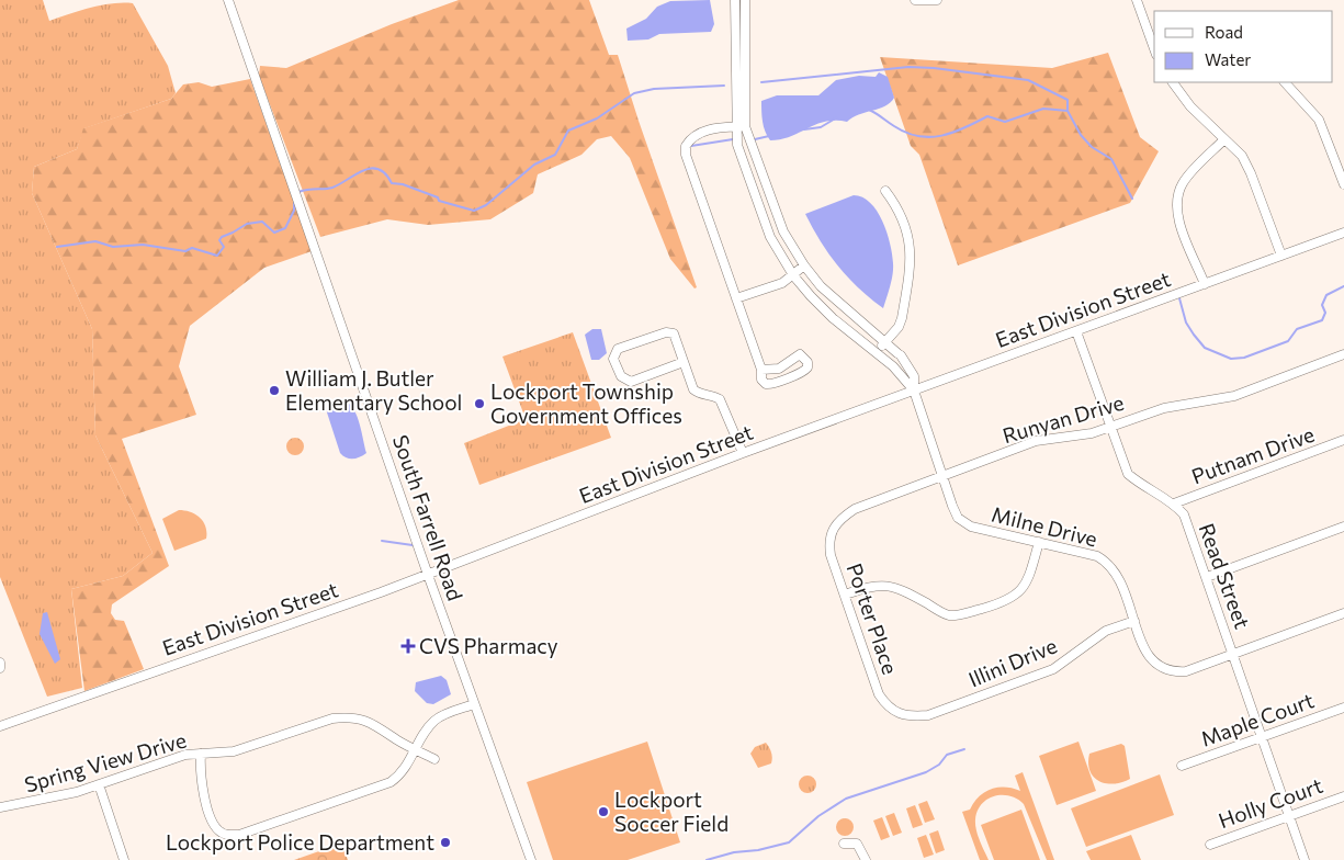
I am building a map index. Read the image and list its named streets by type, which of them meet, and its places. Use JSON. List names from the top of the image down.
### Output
{
  "streets": {
    "street": [
      "East Division Street",
      "Runyan Drive",
      "Putnam Drive",
      "South Farrell Road",
      "Milne Drive",
      "Read Street",
      "Porter Place",
      "Illini Drive",
      "Maple Court",
      "Spring View Drive",
      "Holly Court"
    ]
  },
  "crossings": [
    ["East Division Street", "South Farrell Road"],
    ["East Division Street", "Milne Drive"],
    ["Runyan Drive", "Milne Drive"],
    ["Runyan Drive", "Porter Place"],
    ["Putnam Drive", "Read Street"],
    ["Milne Drive", "Read Street"],
    ["Milne Drive", "Illini Drive"],
    ["Read Street", "Maple Court"],
    ["Read Street", "Holly Court"],
    ["Porter Place", "Illini Drive"]
  ],
  "places": {
    "other": [
      "William J. Butler Elementary School",
      "Lockport Township Government Offices",
      "Lockport Soccer Field",
      "Lockport Police Department"
    ],
    "health": ["CVS Pharmacy"]
  },
  "legend": ["Road", "Water"]
}
